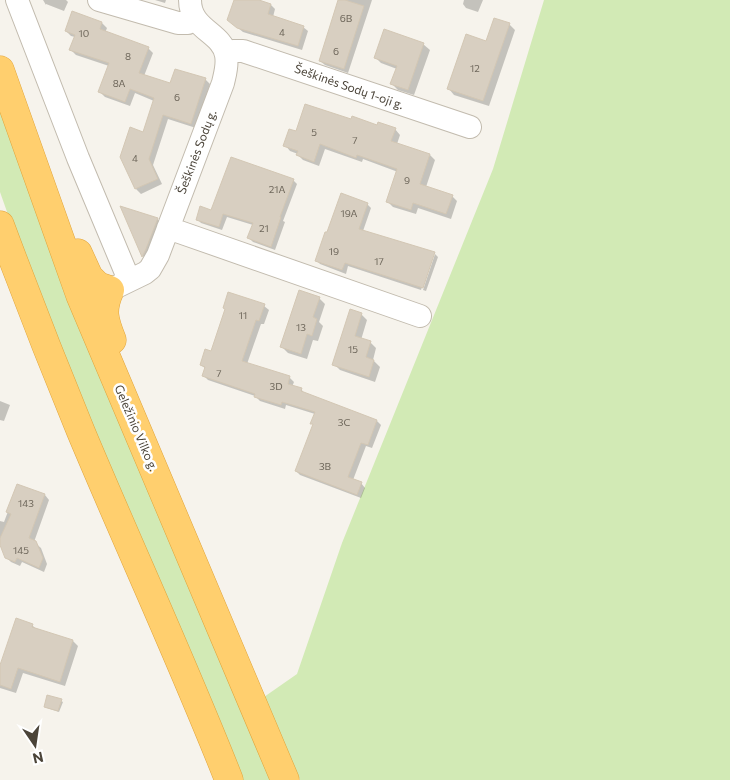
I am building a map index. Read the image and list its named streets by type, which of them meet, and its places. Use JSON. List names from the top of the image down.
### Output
{
  "streets": {
    "highway": ["Geležinio Vilko g."],
    "street": ["Šeškinės Sodų 1-oji g.", "Šeškinės Sodų g."]
  },
  "crossings": [
    ["Šeškinės Sodų 1-oji g.", "Šeškinės Sodų g."]
  ],
  "house_numbers": [
    "6B",
    "4",
    "10",
    "6",
    "8",
    "12",
    "8A",
    "6",
    "5",
    "7",
    "4",
    "9",
    "21A",
    "19A",
    "21",
    "19",
    "17",
    "11",
    "13",
    "15",
    "7",
    "3D",
    "3C",
    "3B",
    "143",
    "145"
  ],
  "north": "bottom"
}
